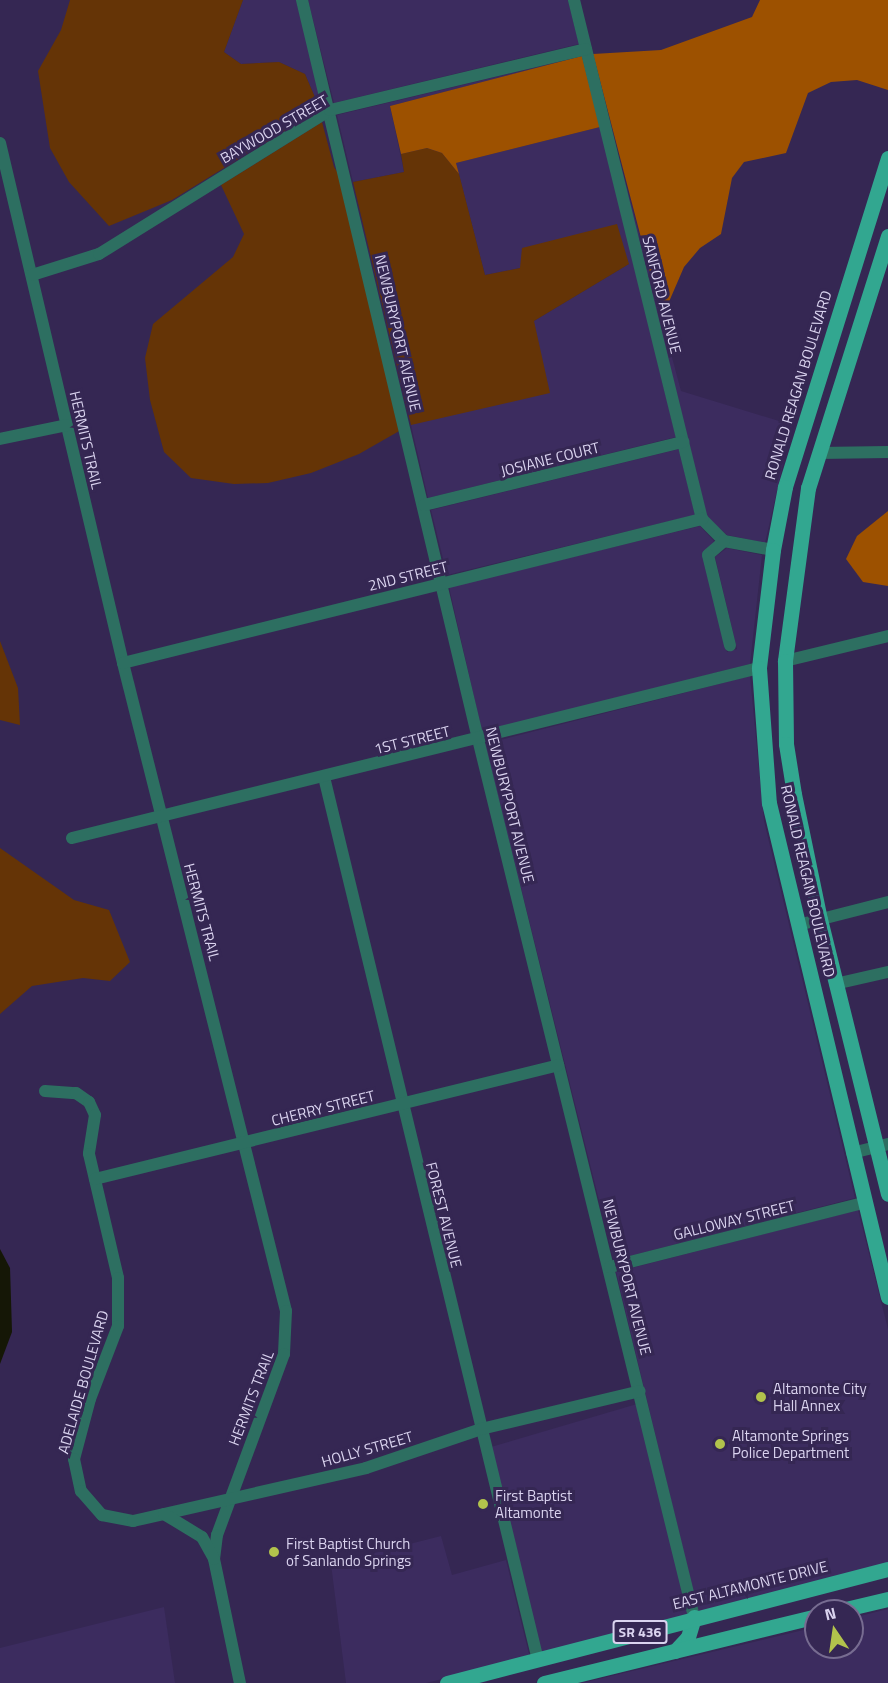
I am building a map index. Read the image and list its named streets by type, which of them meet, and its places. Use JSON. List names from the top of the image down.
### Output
{
  "streets": {
    "main road": ["RONALD REAGAN BOULEVARD", "EAST ALTAMONTE DRIVE", "SR 436"],
    "street": [
      "BAYWOOD STREET",
      "SANFORD AVENUE",
      "NEWBURYPORT AVENUE",
      "HERMITS TRAIL",
      "JOSIANE COURT",
      "2ND STREET",
      "1ST STREET",
      "CHERRY STREET",
      "FOREST AVENUE",
      "GALLOWAY STREET",
      "ADELAIDE BOULEVARD",
      "HOLLY STREET"
    ]
  },
  "crossings": [
    ["BAYWOOD STREET", "SANFORD AVENUE"],
    ["BAYWOOD STREET", "NEWBURYPORT AVENUE"],
    ["BAYWOOD STREET", "HERMITS TRAIL"],
    ["SANFORD AVENUE", "JOSIANE COURT"],
    ["SANFORD AVENUE", "2ND STREET"],
    ["NEWBURYPORT AVENUE", "JOSIANE COURT"],
    ["NEWBURYPORT AVENUE", "2ND STREET"],
    ["NEWBURYPORT AVENUE", "1ST STREET"],
    ["NEWBURYPORT AVENUE", "CHERRY STREET"],
    ["NEWBURYPORT AVENUE", "GALLOWAY STREET"],
    ["NEWBURYPORT AVENUE", "HOLLY STREET"],
    ["NEWBURYPORT AVENUE", "EAST ALTAMONTE DRIVE"],
    ["RONALD REAGAN BOULEVARD", "1ST STREET"],
    ["RONALD REAGAN BOULEVARD", "GALLOWAY STREET"],
    ["HERMITS TRAIL", "2ND STREET"],
    ["HERMITS TRAIL", "1ST STREET"],
    ["HERMITS TRAIL", "CHERRY STREET"],
    ["HERMITS TRAIL", "HOLLY STREET"],
    ["1ST STREET", "FOREST AVENUE"],
    ["CHERRY STREET", "FOREST AVENUE"],
    ["CHERRY STREET", "ADELAIDE BOULEVARD"],
    ["FOREST AVENUE", "HOLLY STREET"],
    ["FOREST AVENUE", "EAST ALTAMONTE DRIVE"],
    ["ADELAIDE BOULEVARD", "HOLLY STREET"]
  ],
  "places": [
    "Altamonte City Hall Annex",
    "Altamonte Springs Police Department",
    "First Baptist Altamonte",
    "First Baptist Church of Sanlando Springs"
  ],
  "north": "top"
}
